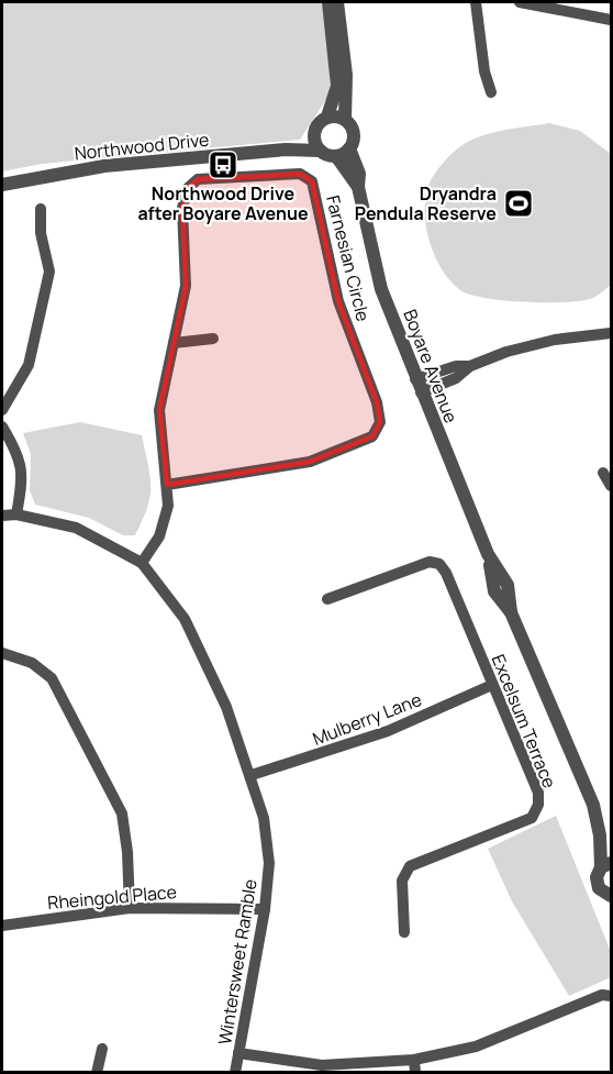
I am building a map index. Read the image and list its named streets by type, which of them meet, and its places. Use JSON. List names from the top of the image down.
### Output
{
  "streets": {
    "street": [
      "Northwood Drive",
      "Farnesian Circle",
      "Boyare Avenue",
      "Mulberry Lane",
      "Excelsum Terrace",
      "Rheingold Place",
      "Wintersweet Ramble"
    ]
  },
  "crossings": [
    ["Northwood Drive", "Boyare Avenue"],
    ["Farnesian Circle", "Wintersweet Ramble"],
    ["Mulberry Lane", "Excelsum Terrace"],
    ["Mulberry Lane", "Wintersweet Ramble"],
    ["Rheingold Place", "Wintersweet Ramble"]
  ],
  "places": {
    "bus stop": ["Northwood Drive after Boyare Avenue"],
    "sports": ["Dryandra Pendula Reserve"]
  }
}
